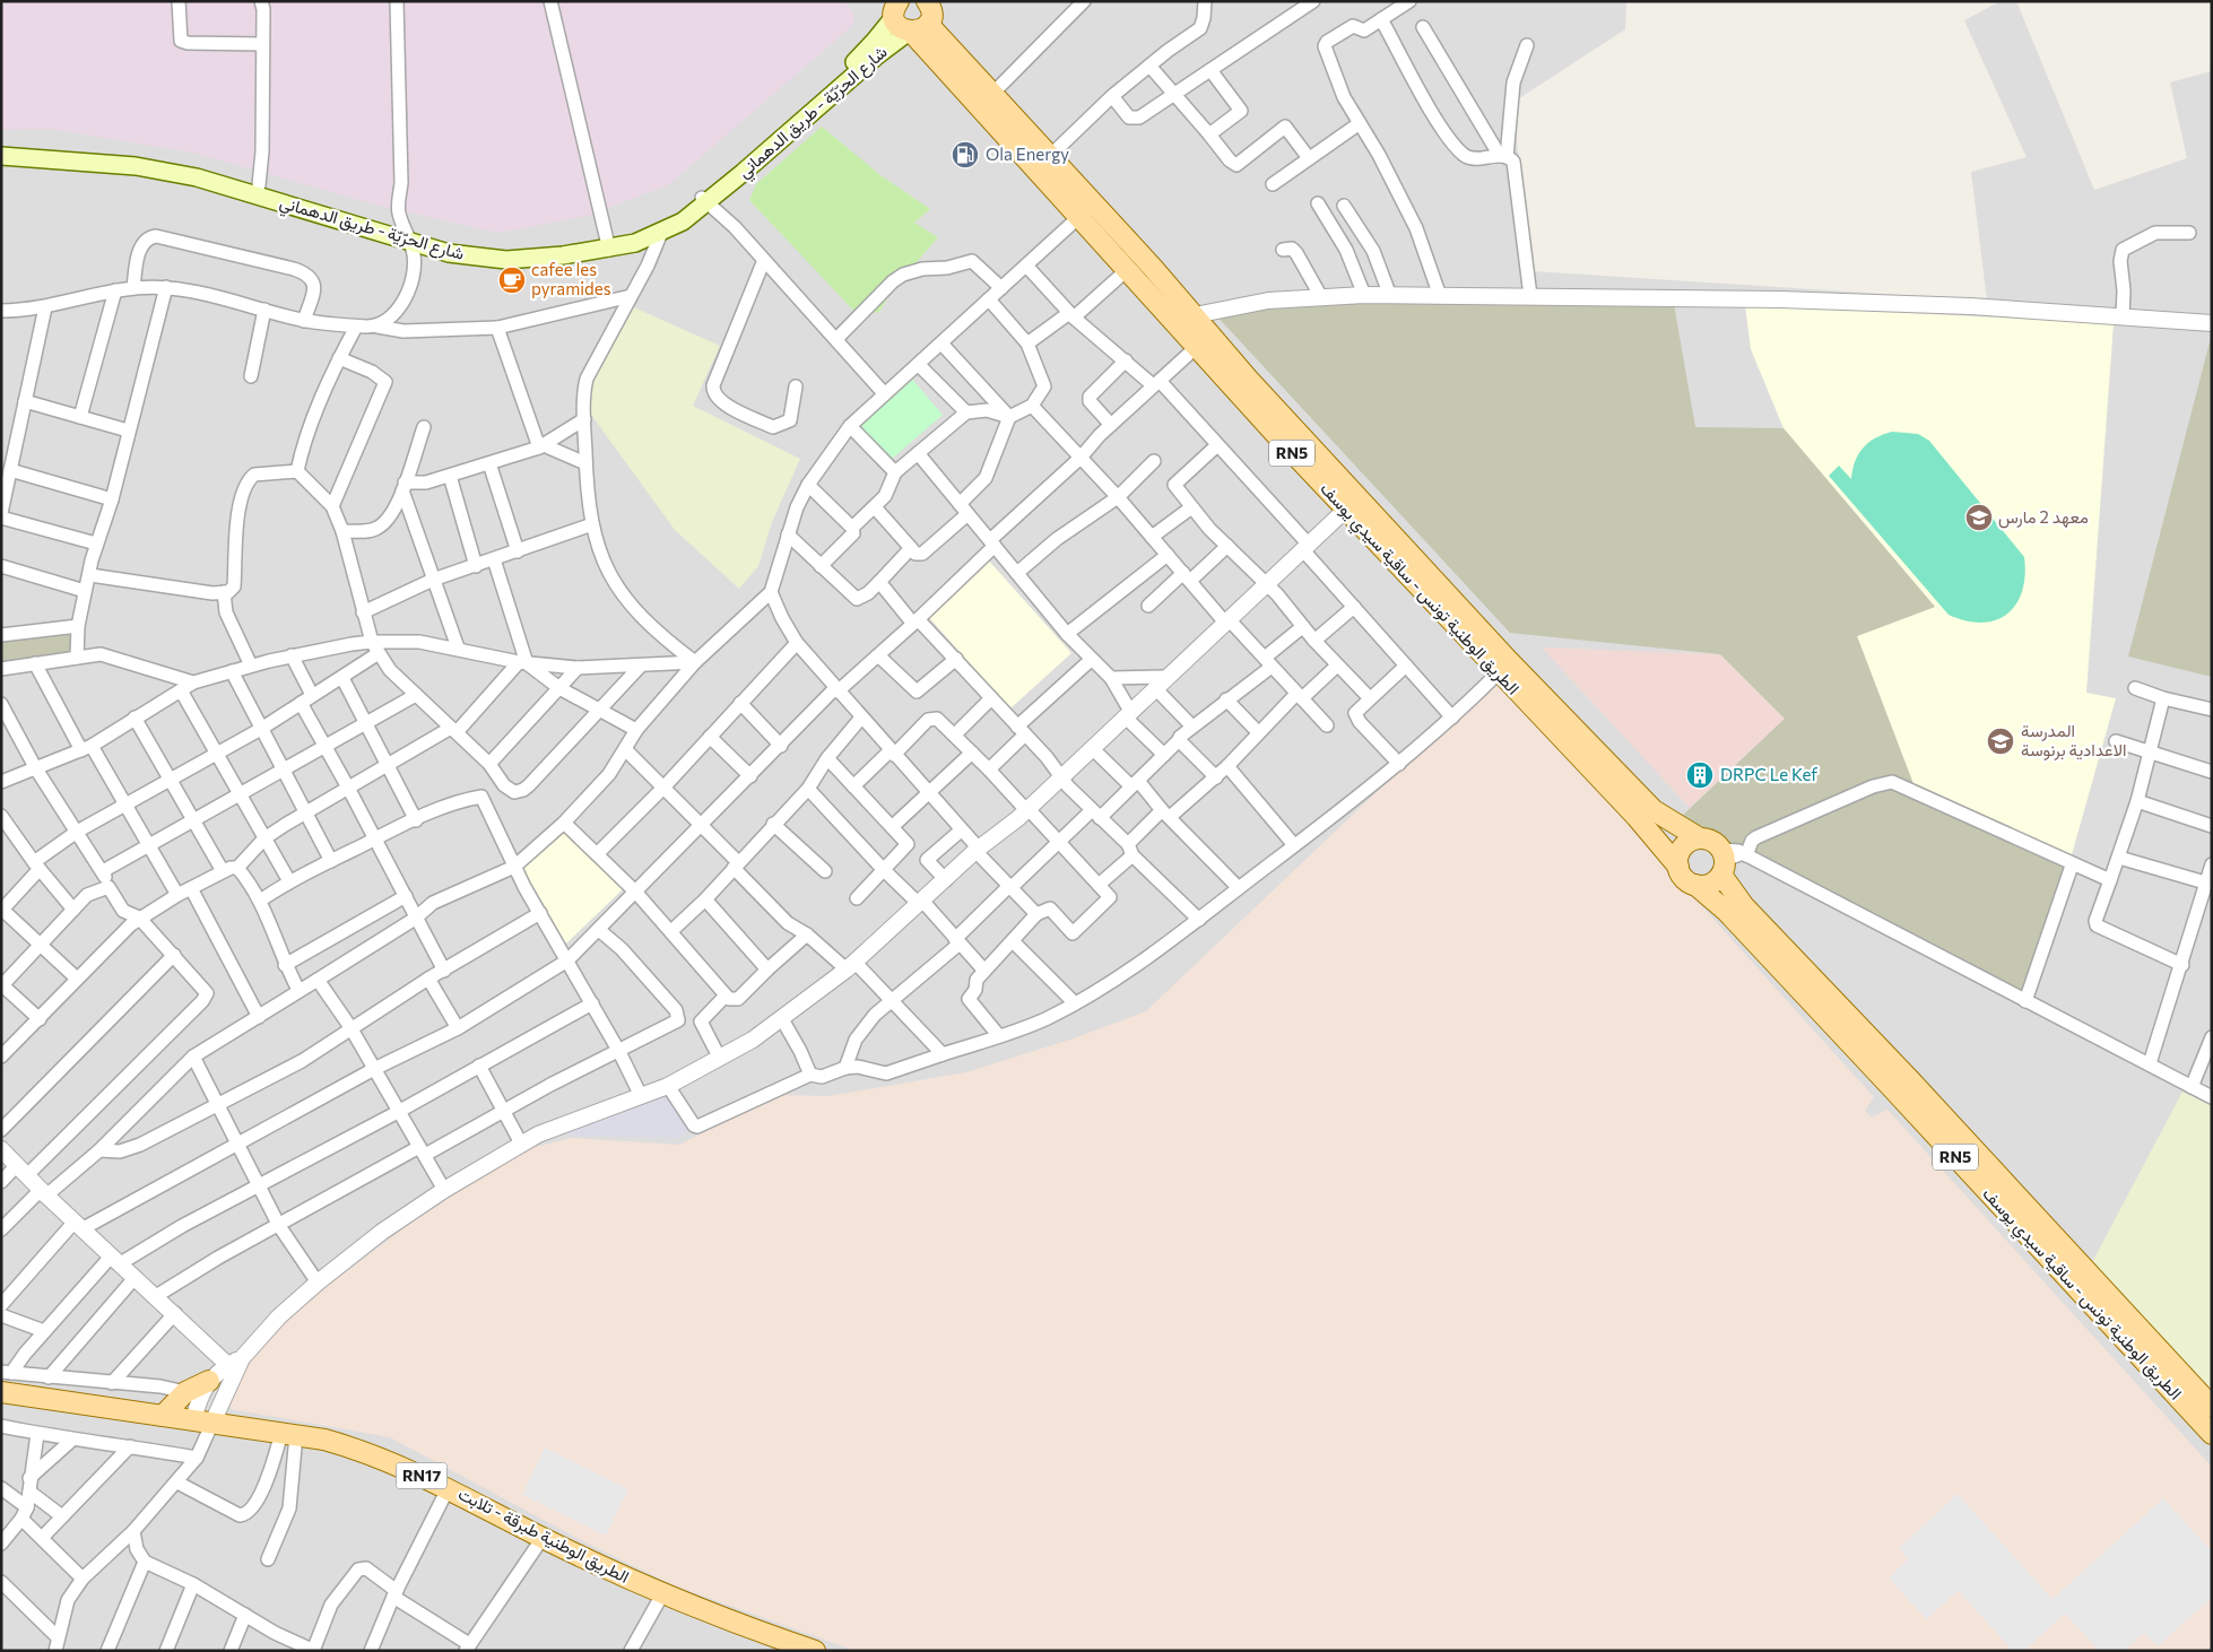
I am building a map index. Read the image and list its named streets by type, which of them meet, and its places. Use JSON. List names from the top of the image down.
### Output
{
  "streets": {
    "main road": [
      "شارع الحرّيّة - طريق الدهماني",
      "RN5",
      "الطريق الوطنية تونس - ساقية سيدي يوسف",
      "RN17",
      "الطريق الوطنية طبرقة - تلابت"
    ]
  },
  "crossings": [
    ["شارع الحرّيّة - طريق الدهماني", "الطريق الوطنية تونس - ساقية سيدي يوسف"],
    ["RN5", "الطريق الوطنية تونس - ساقية سيدي يوسف"]
  ],
  "places": {
    "fuel station": ["Ola Energy"],
    "cafe": ["cafee les pyramides"],
    "school or university": ["معهد 2 مارس", "المدرسة الاعدادية برنوسة"],
    "building": ["DRPC Le Kef"]
  }
}
